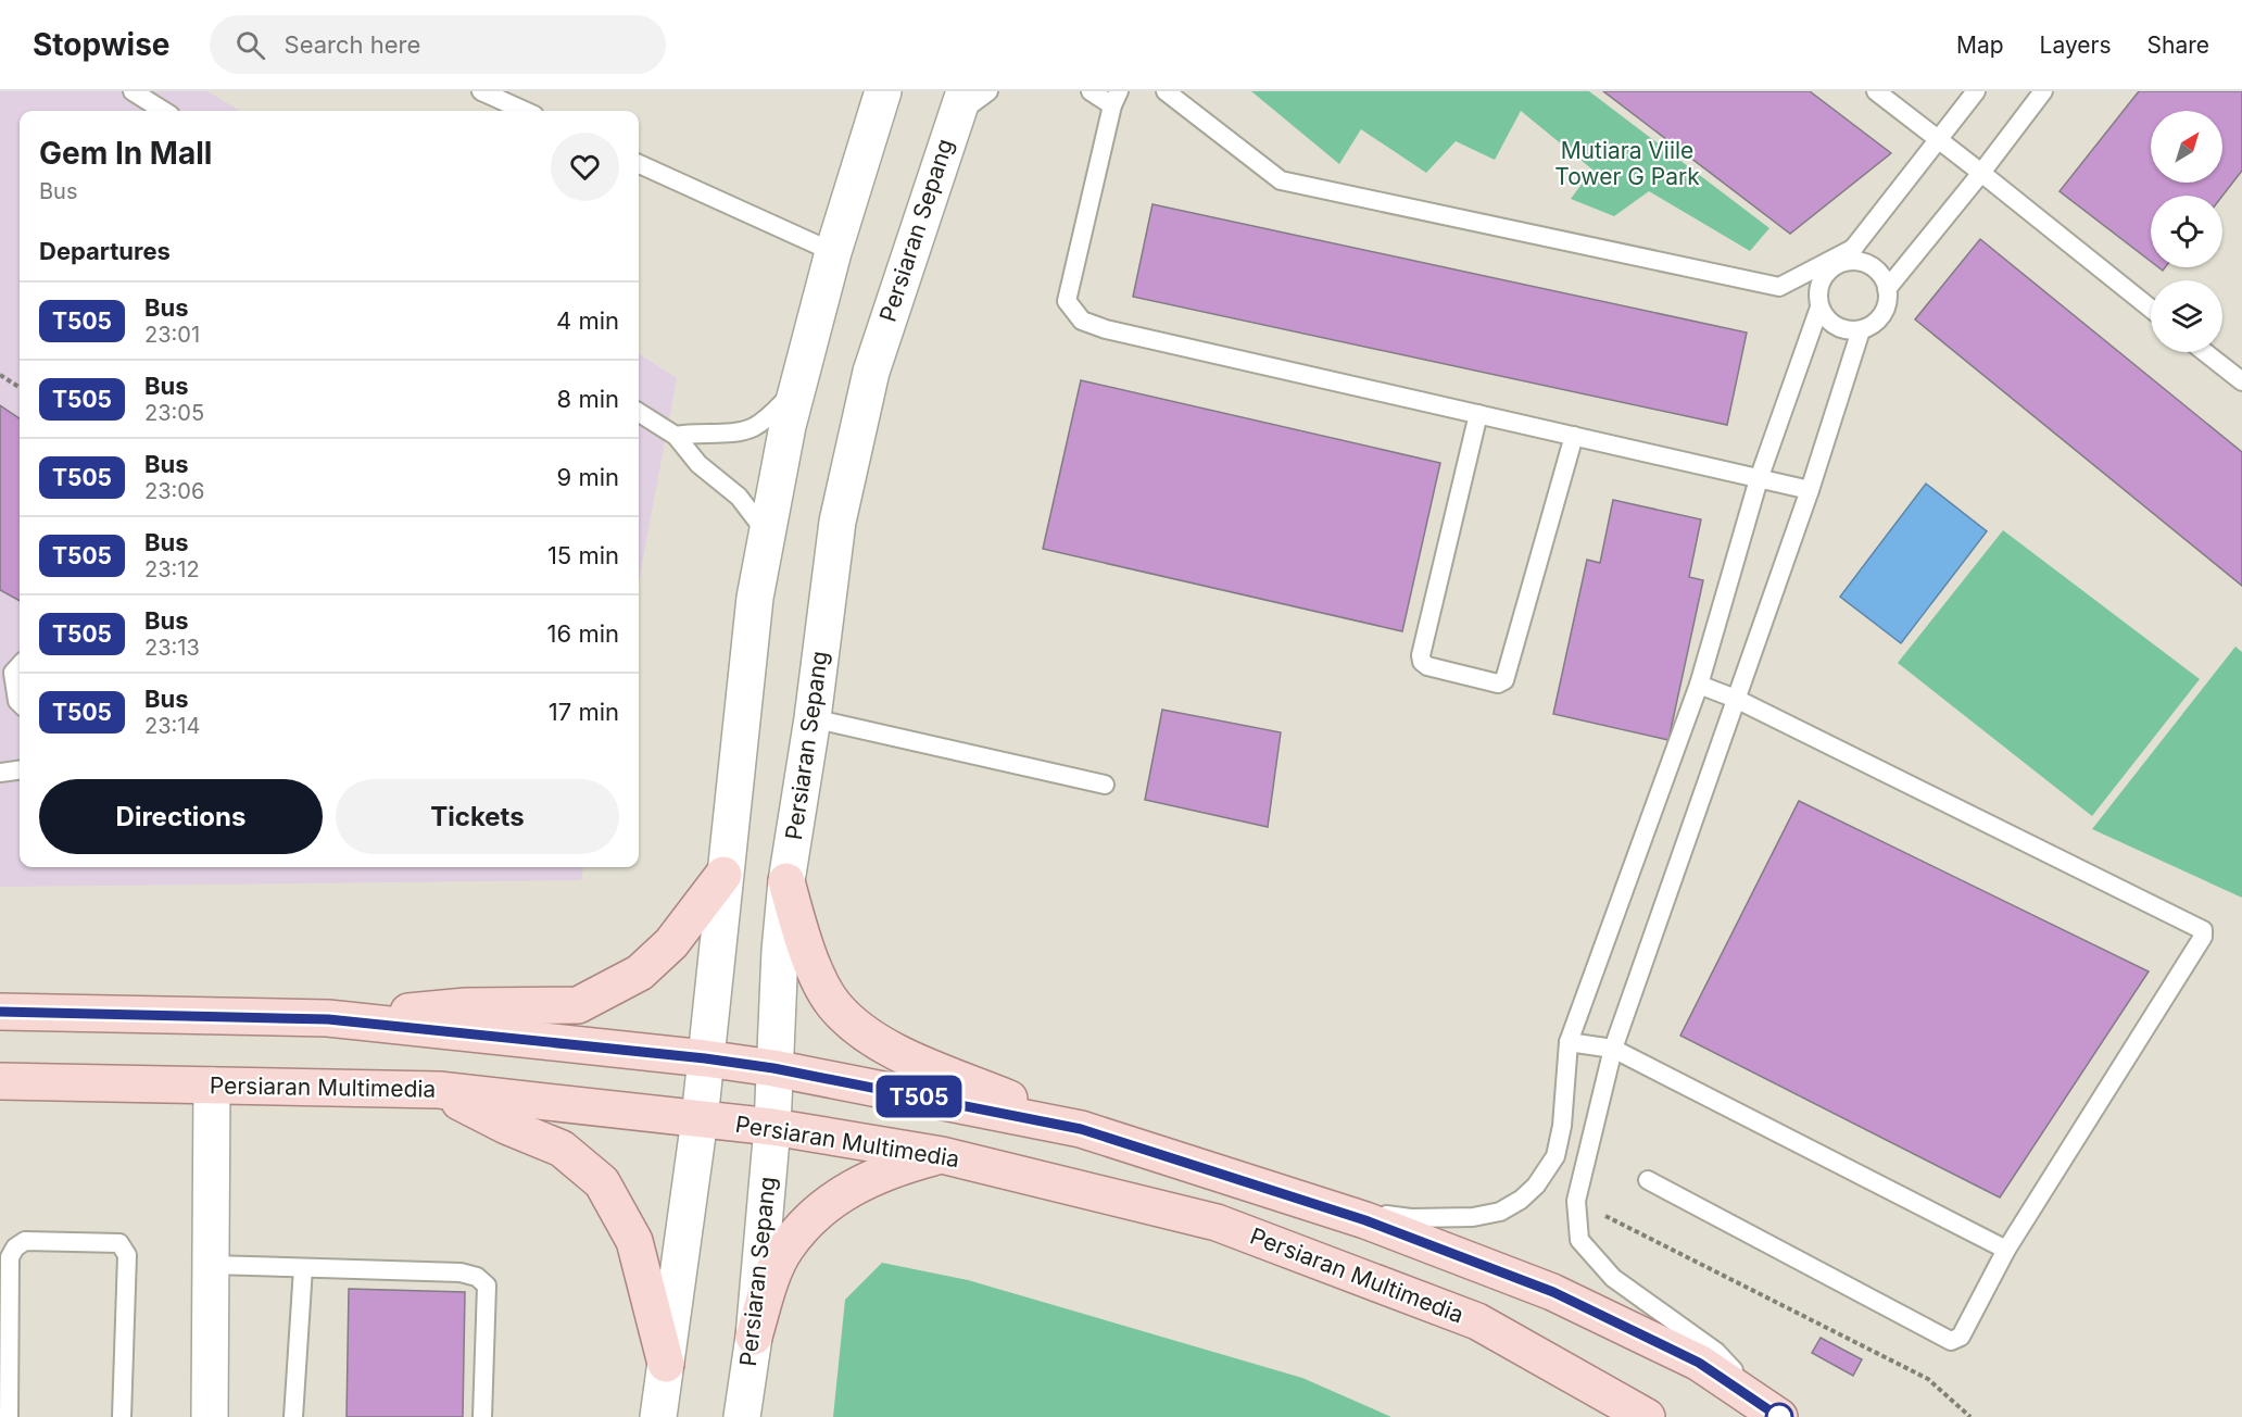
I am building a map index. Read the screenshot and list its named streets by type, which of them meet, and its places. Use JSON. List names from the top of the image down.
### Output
{
  "streets": {
    "main road": ["Persiaran Multimedia"],
    "street": ["Persiaran Sepang"]
  },
  "crossings": [
    ["Persiaran Sepang", "Persiaran Multimedia"]
  ],
  "parks": ["Mutiara Viile Tower G Park"],
  "lines": ["bus line T505"],
  "north": "top right",
  "page": {
    "header": "Stopwise",
    "search": "Search here",
    "nav": ["Map", "Layers", "Share"],
    "on_map": "T505",
    "heading": [
      ["Gem In Mall", "Bus"],
      "Departures"
    ],
    "list": [
      {
        "mark": "T505",
        "name": "Bus",
        "note": "23:01",
        "value": "4 min"
      },
      {
        "mark": "T505",
        "name": "Bus",
        "note": "23:05",
        "value": "8 min"
      },
      {
        "mark": "T505",
        "name": "Bus",
        "note": "23:06",
        "value": "9 min"
      },
      {
        "mark": "T505",
        "name": "Bus",
        "note": "23:12",
        "value": "15 min"
      },
      {
        "mark": "T505",
        "name": "Bus",
        "note": "23:13",
        "value": "16 min"
      },
      {
        "mark": "T505",
        "name": "Bus",
        "note": "23:14",
        "value": "17 min"
      }
    ],
    "buttons": ["Directions", "Tickets"]
  }
}
